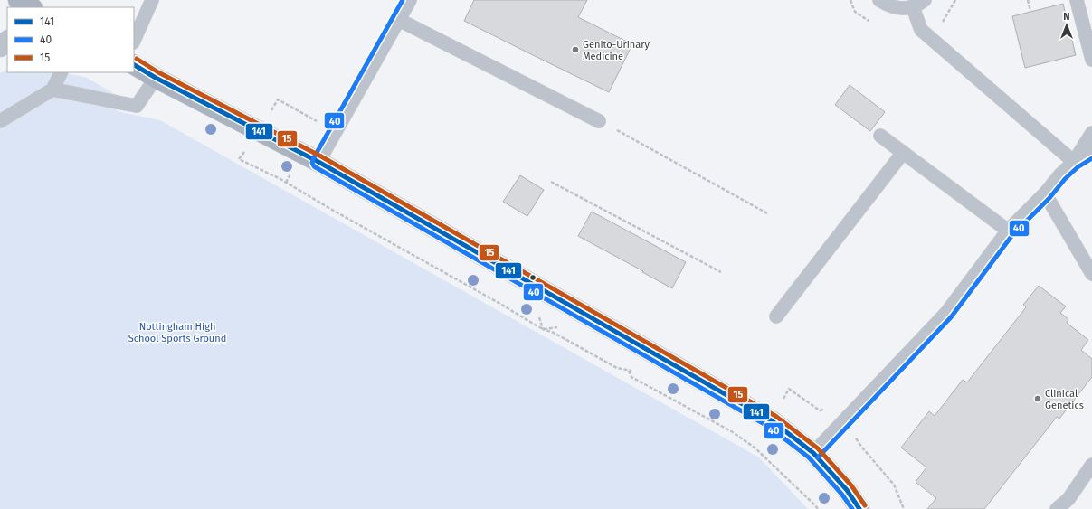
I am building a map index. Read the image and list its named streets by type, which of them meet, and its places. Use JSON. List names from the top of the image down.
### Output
{
  "parks": ["Nottingham High School Sports Ground"],
  "places": ["Genito-Urinary Medicine", "Clinical Genetics"],
  "lines": ["transit line 40", "transit line 15", "transit line 141"],
  "legend": ["141", "40", "15"],
  "north": "top"
}
